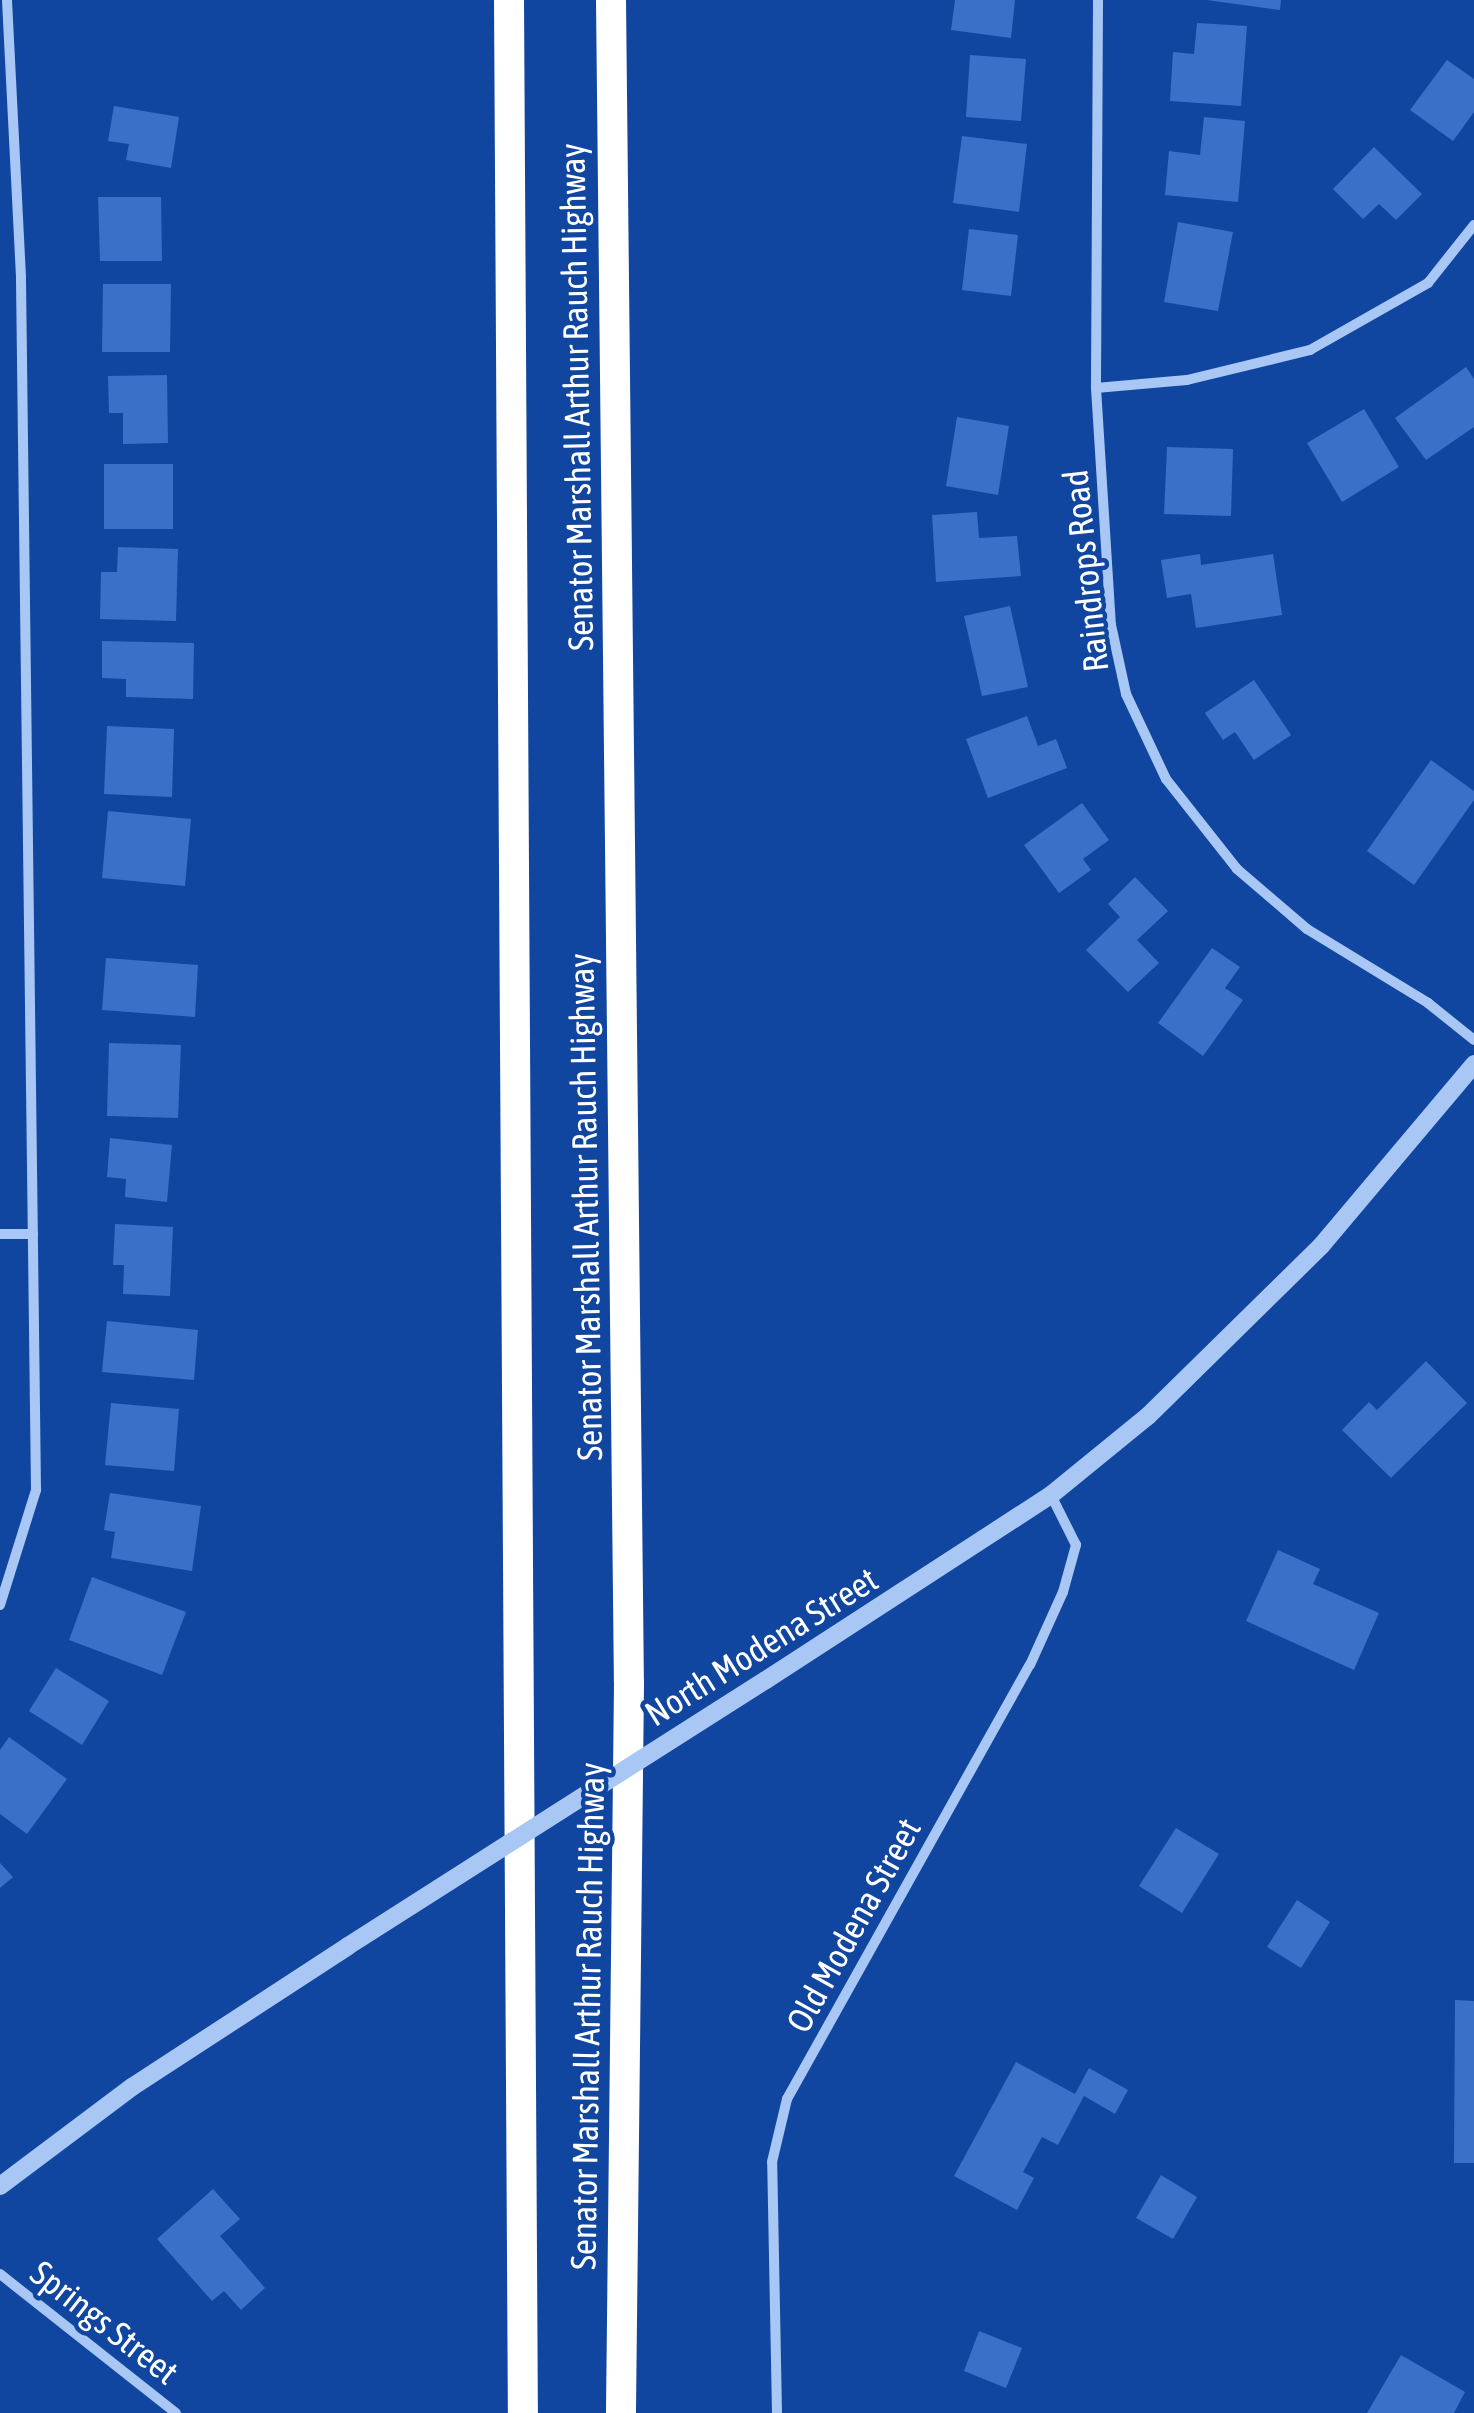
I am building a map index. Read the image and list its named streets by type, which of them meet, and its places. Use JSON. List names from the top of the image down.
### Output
{
  "streets": {
    "highway": ["Senator Marshall Arthur Rauch Highway"],
    "street": [
      "Raindrops Road",
      "North Modena Street",
      "Old Modena Street",
      "Springs Street"
    ]
  },
  "crossings": [
    ["North Modena Street", "Old Modena Street"]
  ]
}
